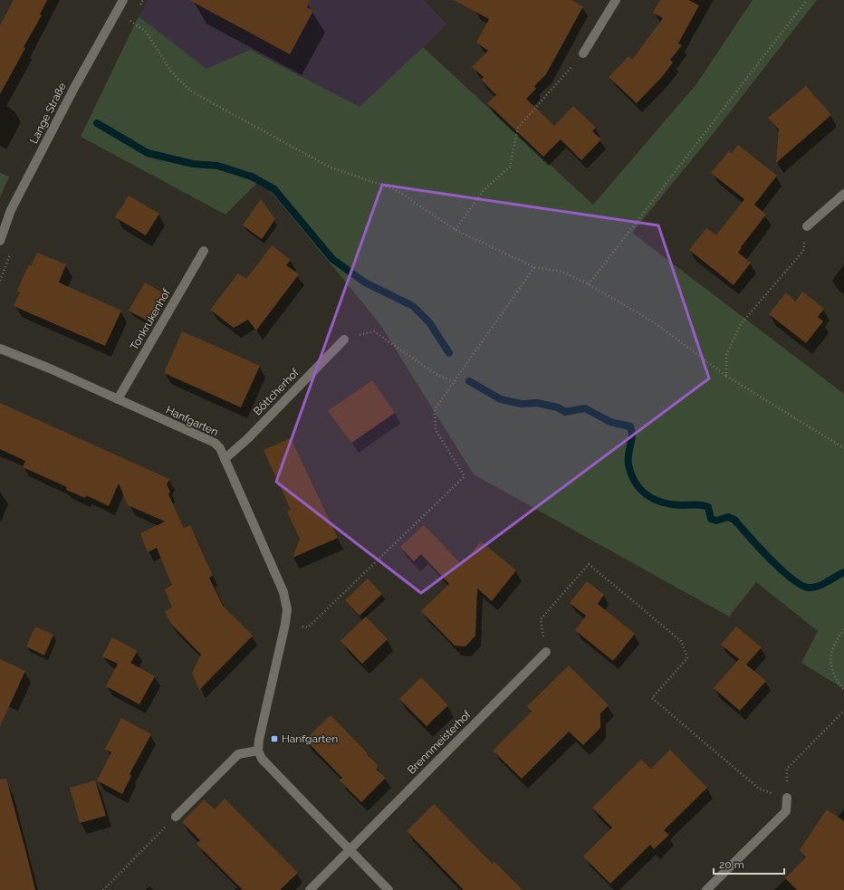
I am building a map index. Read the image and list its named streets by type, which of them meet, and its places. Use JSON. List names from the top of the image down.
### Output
{
  "streets": {
    "street": [
      "Lange Straße",
      "Tonkrukenhof",
      "Böttcherhof",
      "Hanfgarten",
      "Brennmeisterhof"
    ]
  },
  "crossings": [
    ["Tonkrukenhof", "Hanfgarten"],
    ["Böttcherhof", "Hanfgarten"]
  ],
  "places": {
    "transit": ["Hanfgarten"]
  },
  "scale_bar": "20 m"
}
